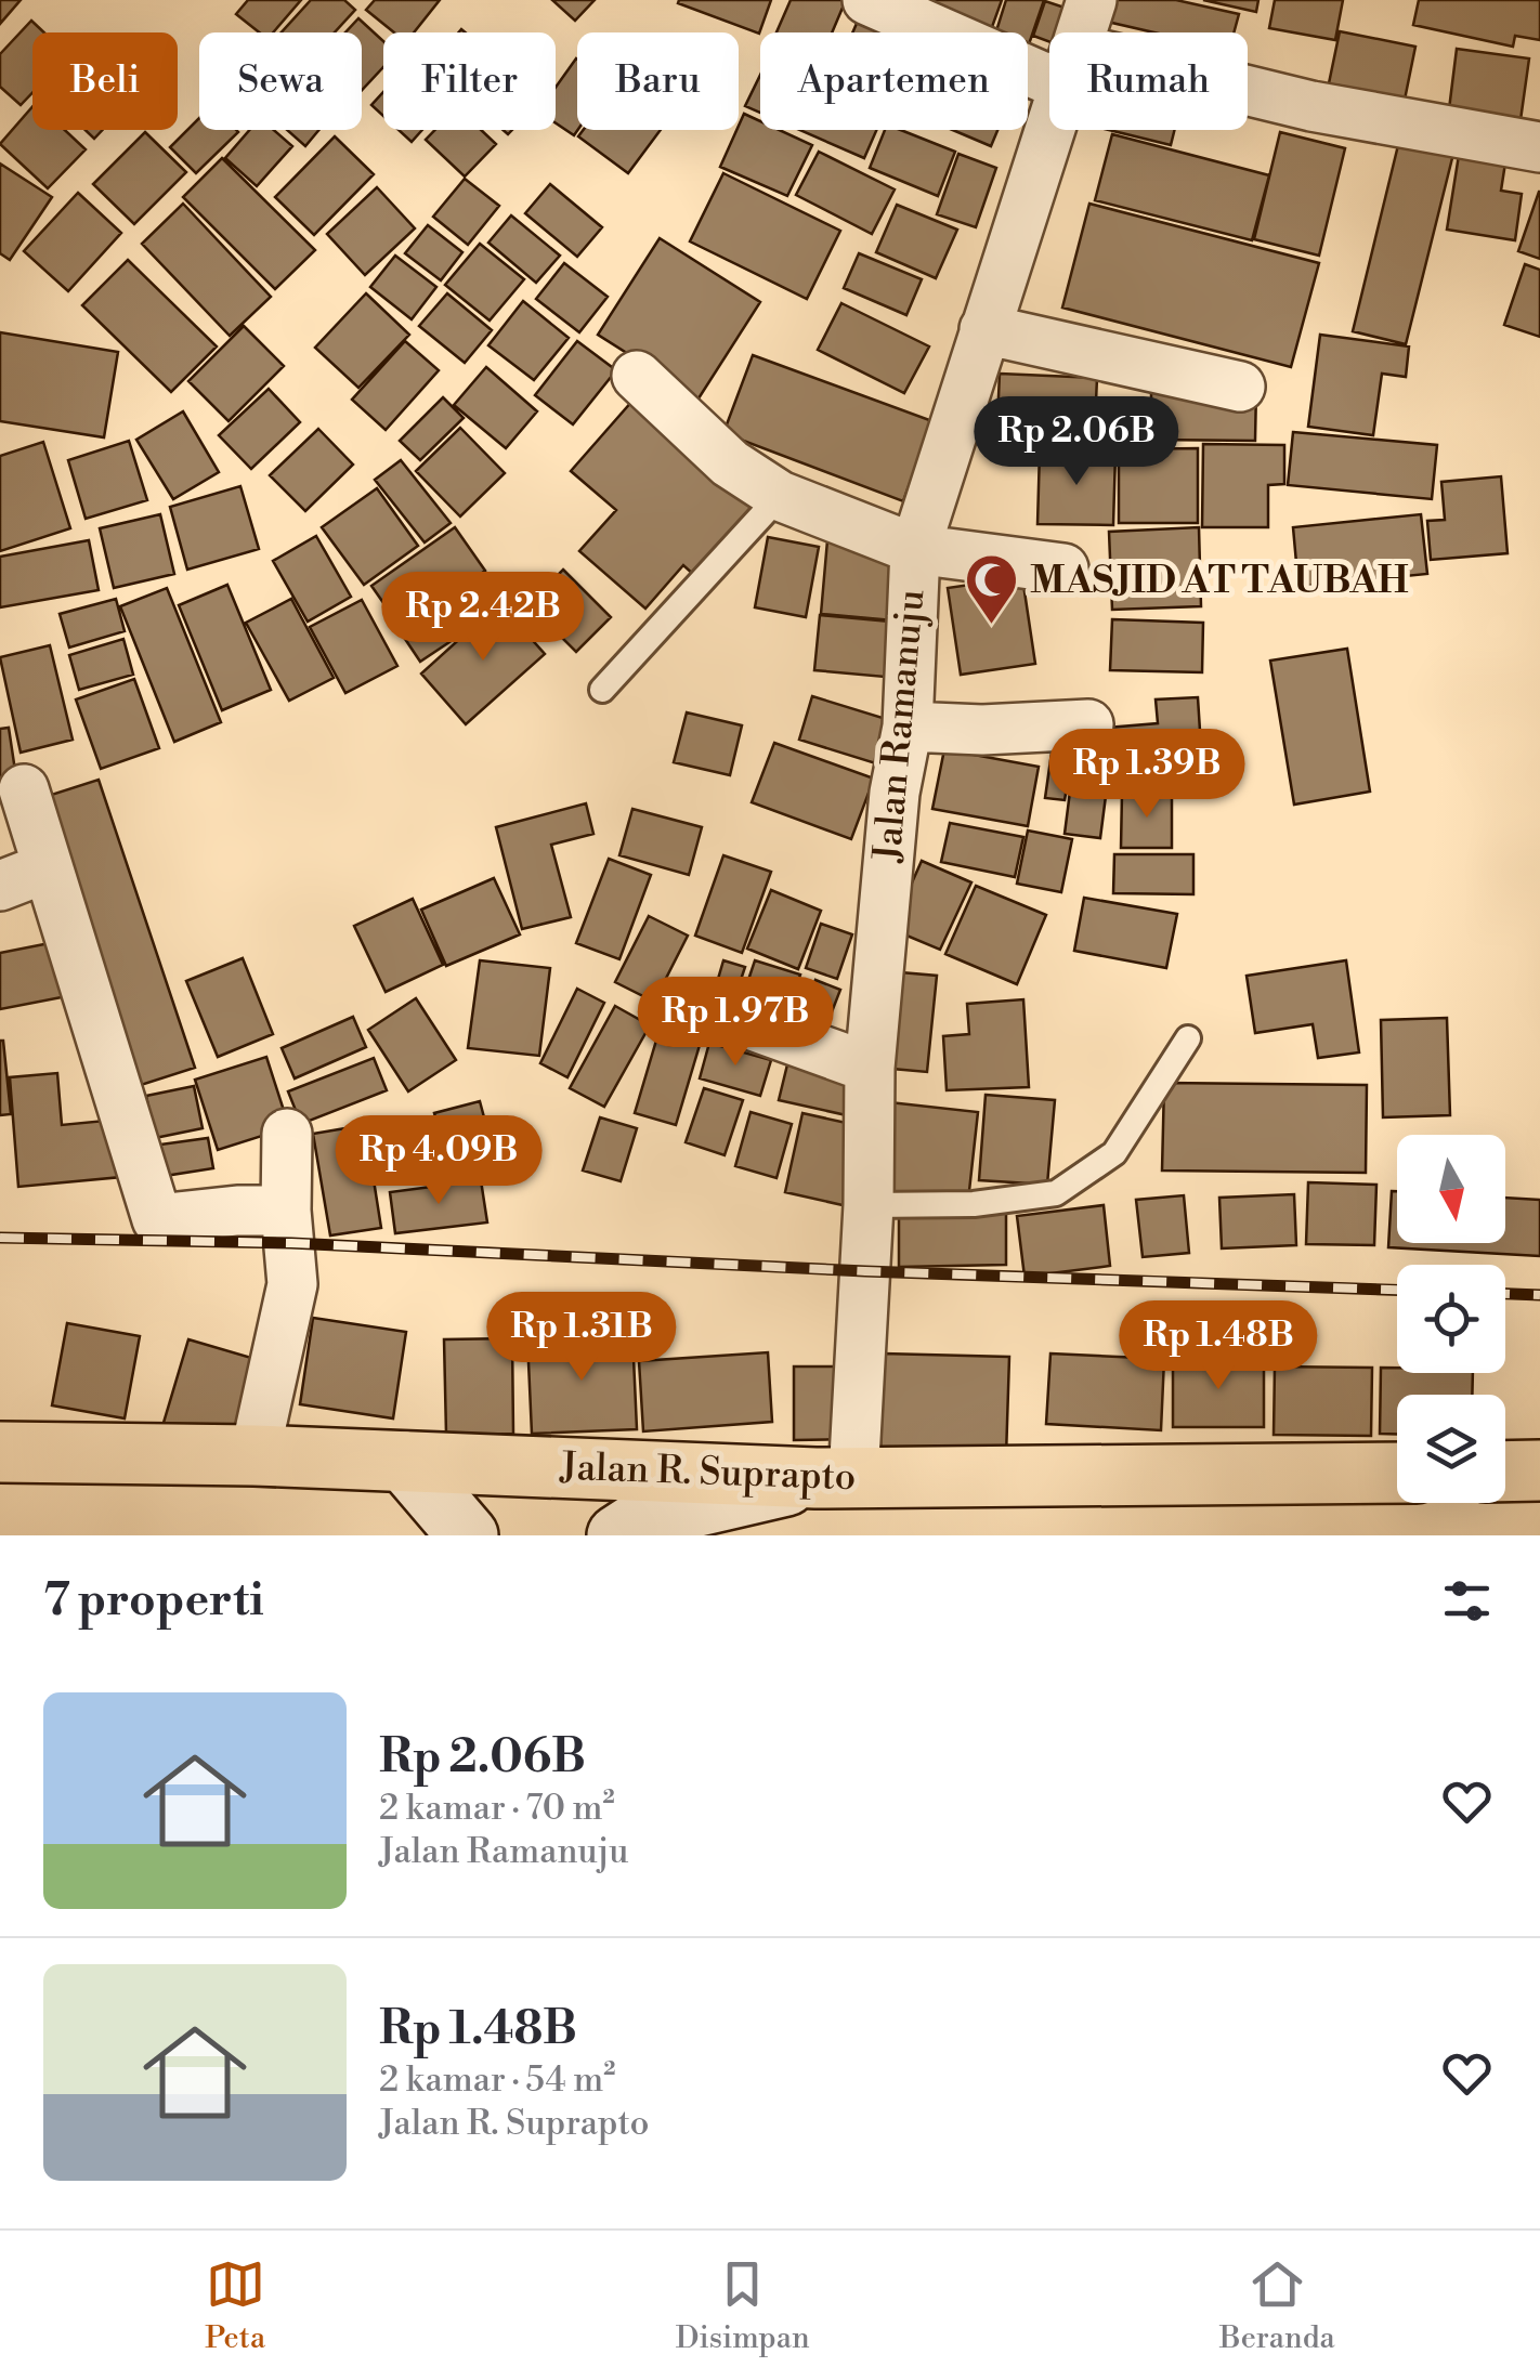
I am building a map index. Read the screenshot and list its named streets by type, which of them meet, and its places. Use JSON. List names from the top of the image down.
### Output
{
  "streets": {
    "highway": ["Jalan R. Suprapto"],
    "street": ["Jalan Ramanuju"]
  },
  "crossings": [
    ["Jalan Ramanuju", "Jalan R. Suprapto"]
  ],
  "places": {
    "mosque": ["MASJID AT TAUBAH"]
  },
  "north": "bottom",
  "page": {
    "chip": [
      "Beli",
      "Sewa",
      "Filter",
      "Baru",
      "Apartemen",
      "Rumah"
    ],
    "price": [
      "Rp 2.06B",
      "Rp 2.42B",
      "Rp 1.39B",
      "Rp 1.97B",
      "Rp 4.09B",
      "Rp 1.31B",
      "Rp 1.48B"
    ],
    "heading": "7 properti",
    "list": [
      {
        "name": "Rp 2.06B",
        "note": "2 kamar · 70 m² · Jalan Ramanuju"
      },
      {
        "name": "Rp 1.48B",
        "note": "2 kamar · 54 m² · Jalan R. Suprapto"
      }
    ],
    "tabs": ["Peta", "Disimpan", "Beranda"]
  }
}
